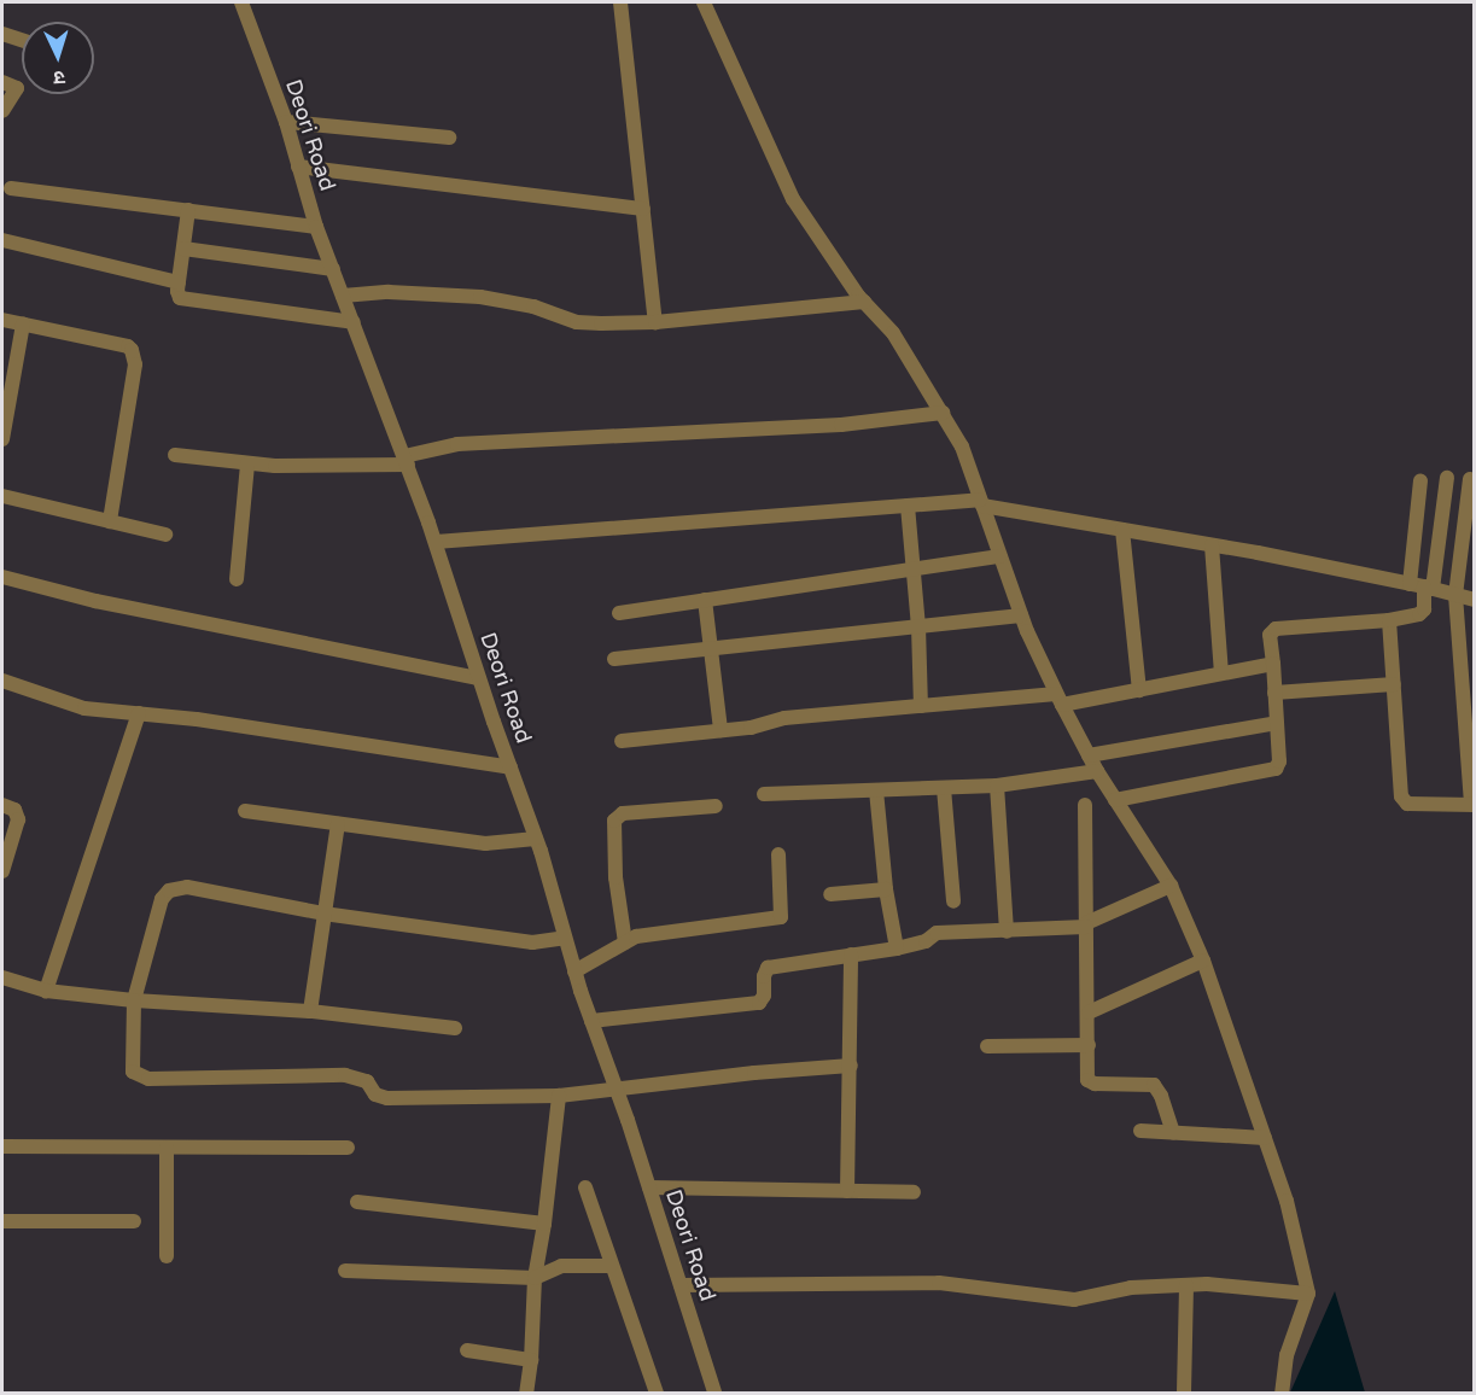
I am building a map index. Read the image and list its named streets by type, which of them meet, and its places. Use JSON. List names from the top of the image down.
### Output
{
  "streets": {
    "street": ["Deori Road"]
  },
  "north": "bottom"
}
